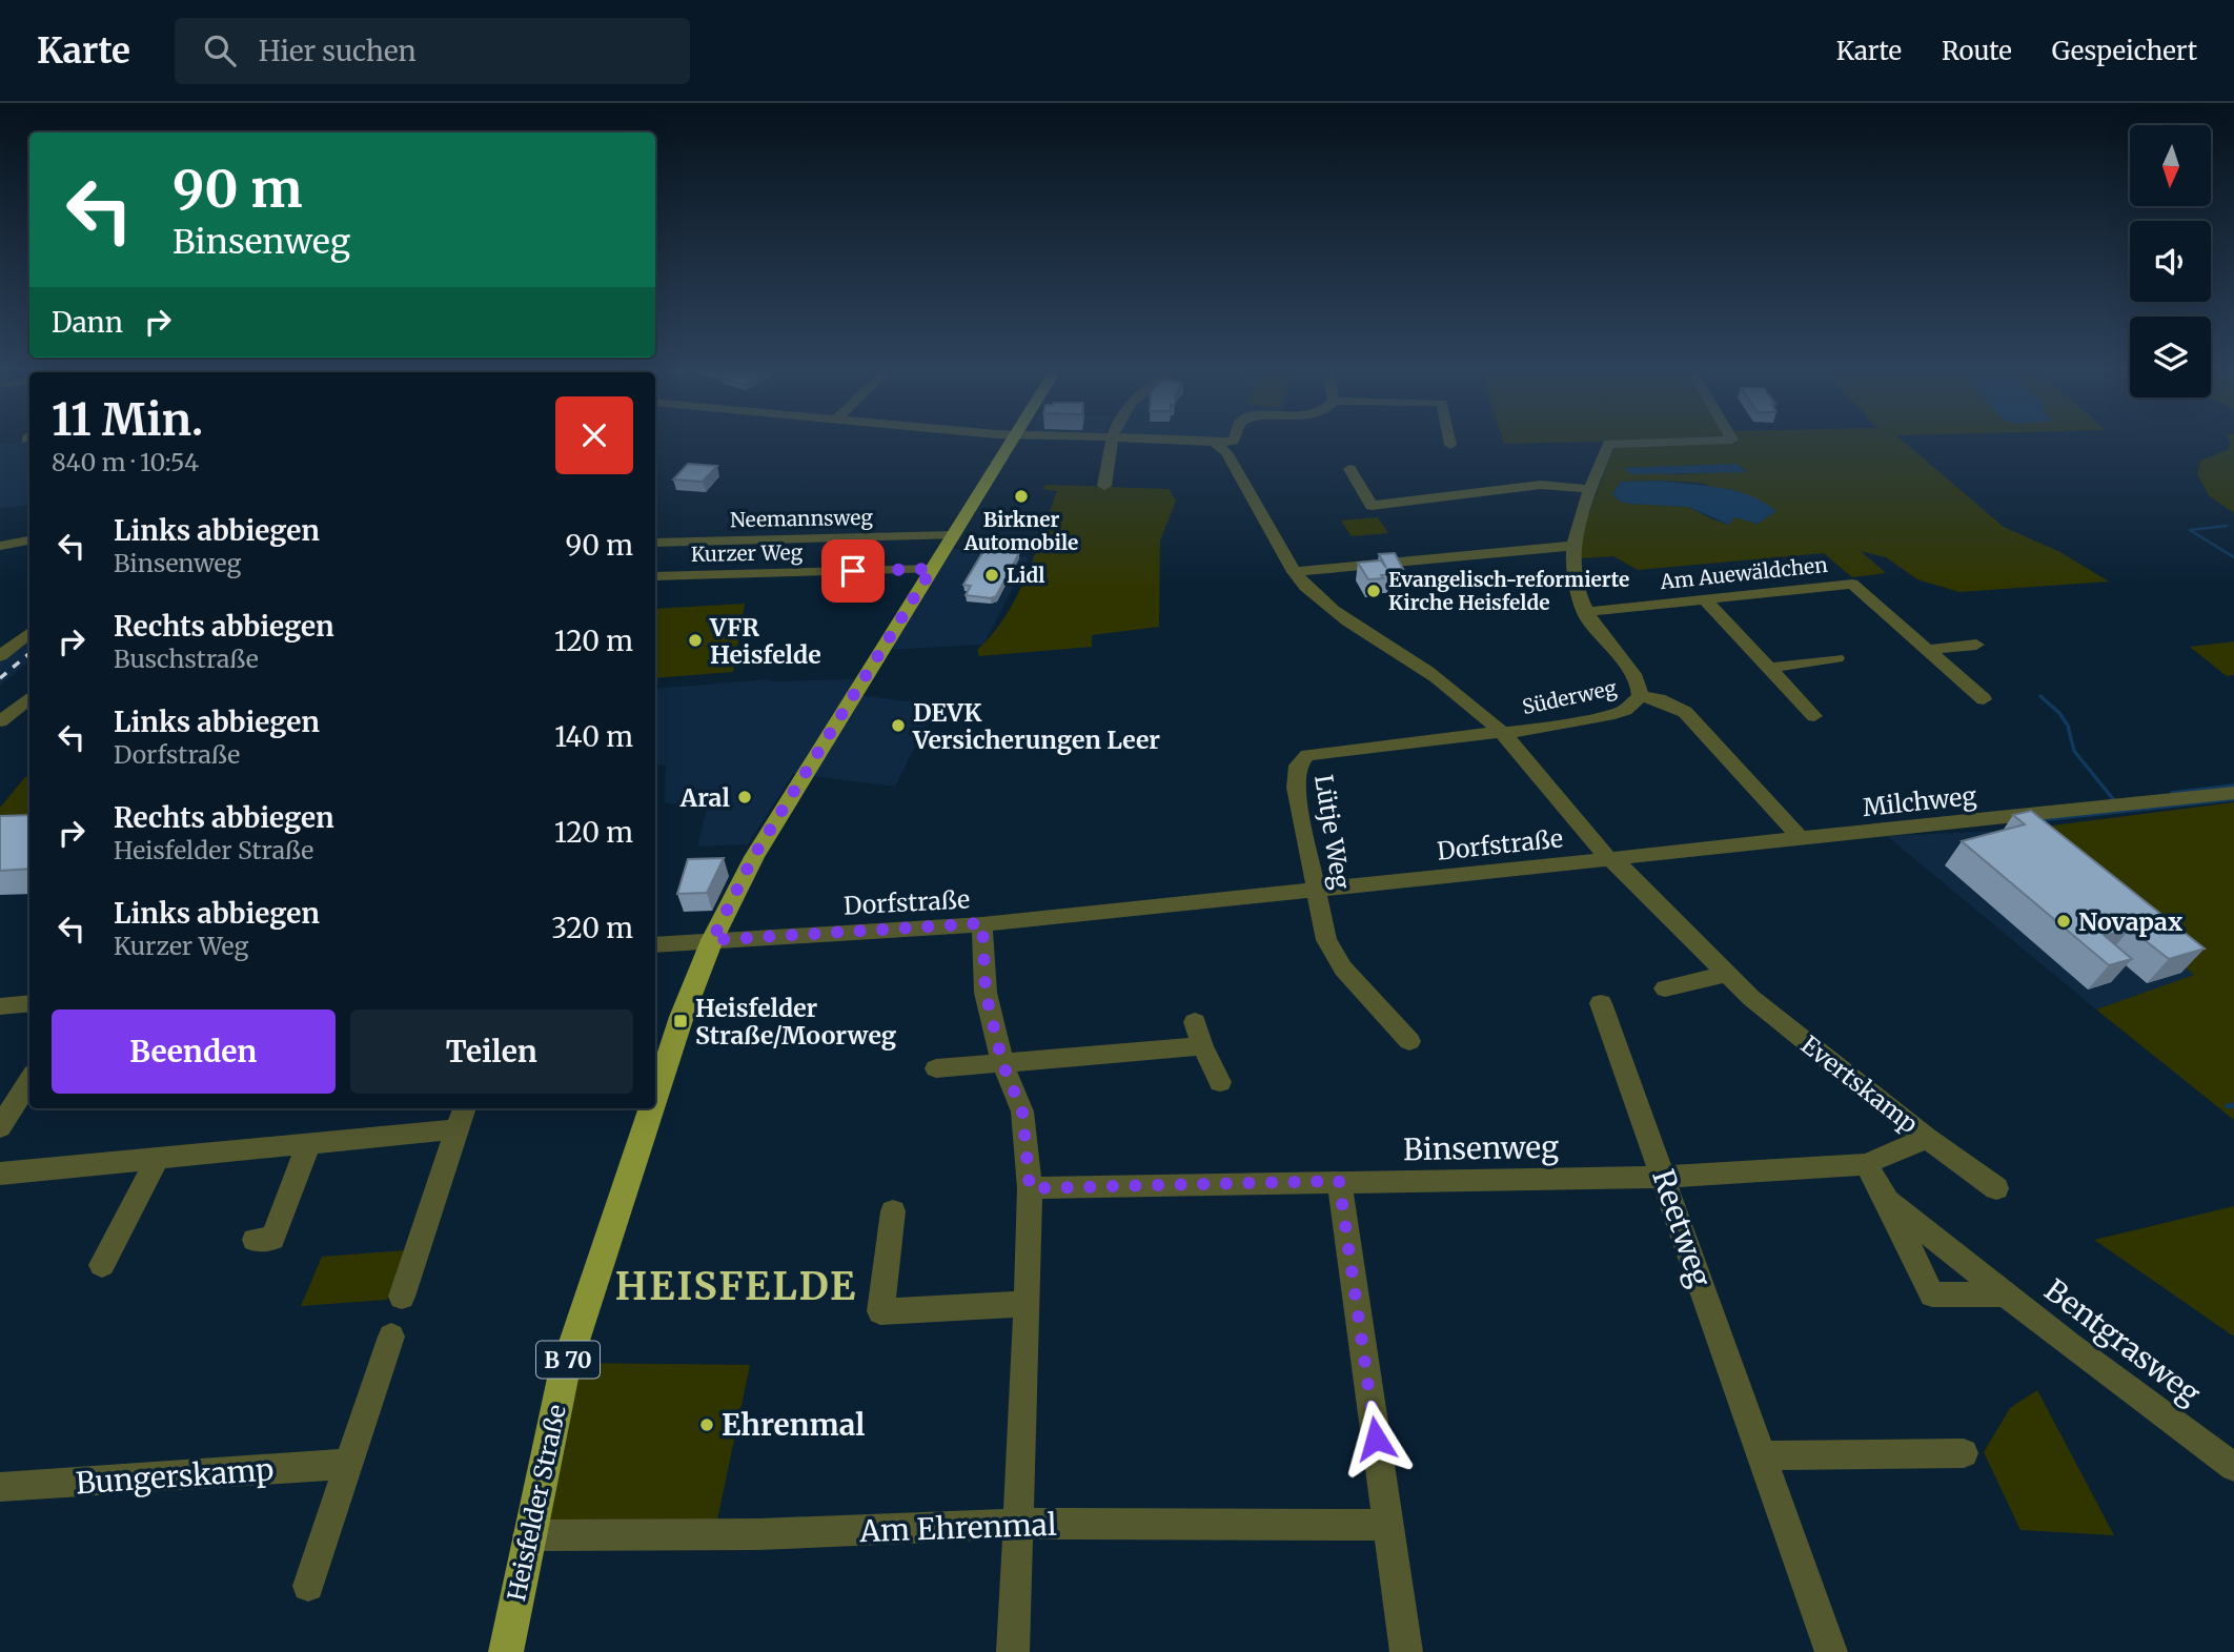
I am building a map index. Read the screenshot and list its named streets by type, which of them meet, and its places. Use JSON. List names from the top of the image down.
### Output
{
  "streets": {
    "main road": ["B 70", "Heisfelder Straße"],
    "street": [
      "Neemannsweg",
      "Kurzer Weg",
      "Am Auewäldchen",
      "Süderweg",
      "Milchweg",
      "Lütje Weg",
      "Dorfstraße",
      "Evertskamp",
      "Binsenweg",
      "Reetweg",
      "Bentgrasweg",
      "Bungerskamp",
      "Am Ehrenmal"
    ]
  },
  "crossings": [
    ["Neemannsweg", "Heisfelder Straße"],
    ["Kurzer Weg", "Heisfelder Straße"],
    ["Am Auewäldchen", "Süderweg"],
    ["Süderweg", "Lütje Weg"],
    ["Süderweg", "Dorfstraße"],
    ["Milchweg", "Dorfstraße"],
    ["Milchweg", "Evertskamp"],
    ["Lütje Weg", "Dorfstraße"],
    ["Dorfstraße", "Evertskamp"],
    ["Dorfstraße", "Heisfelder Straße"],
    ["Evertskamp", "Binsenweg"],
    ["Binsenweg", "Reetweg"],
    ["Binsenweg", "Bentgrasweg"],
    ["Heisfelder Straße", "Am Ehrenmal"]
  ],
  "districts": ["HEISFELDE"],
  "places": {
    "other": [
      "Birkner Automobile",
      "Lidl",
      "Evangelisch-reformierte Kirche Heisfelde",
      "VFR Heisfelde",
      "DEVK Versicherungen Leer",
      "Aral",
      "Novapax",
      "Ehrenmal"
    ],
    "transit": ["Heisfelder Straße/Moorweg"]
  },
  "north": "bottom",
  "page": {
    "header": "Karte",
    "search": "Hier suchen",
    "nav": ["Karte", "Route", "Gespeichert"],
    "turn": ["90 m", "Binsenweg"],
    "then": "Dann",
    "heading": ["11 Min.", "840 m · 10:54"],
    "list": [
      {
        "name": "Links abbiegen",
        "note": "Binsenweg",
        "value": "90 m"
      },
      {
        "name": "Rechts abbiegen",
        "note": "Buschstraße",
        "value": "120 m"
      },
      {
        "name": "Links abbiegen",
        "note": "Dorfstraße",
        "value": "140 m"
      },
      {
        "name": "Rechts abbiegen",
        "note": "Heisfelder Straße",
        "value": "120 m"
      },
      {
        "name": "Links abbiegen",
        "note": "Kurzer Weg",
        "value": "320 m"
      }
    ],
    "buttons": ["Beenden", "Teilen"]
  }
}
